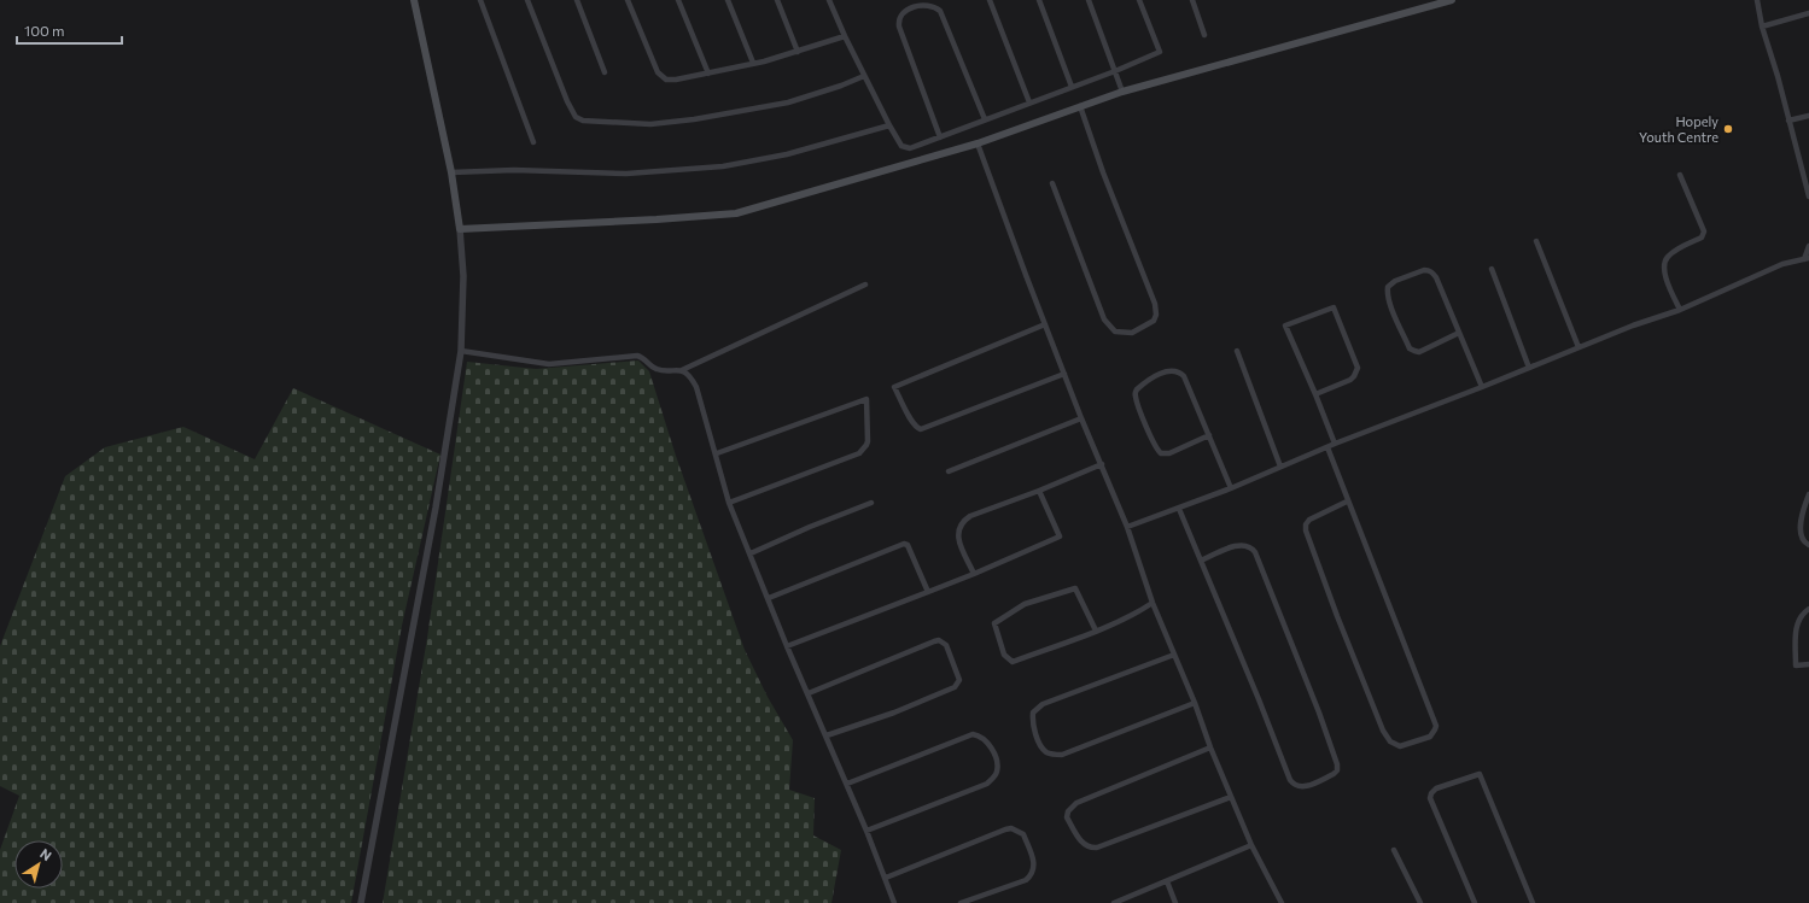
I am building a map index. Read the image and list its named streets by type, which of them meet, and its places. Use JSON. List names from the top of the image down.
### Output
{
  "places": ["Hopely Youth Centre"],
  "scale_bar": "100 m",
  "north": "top right"
}
